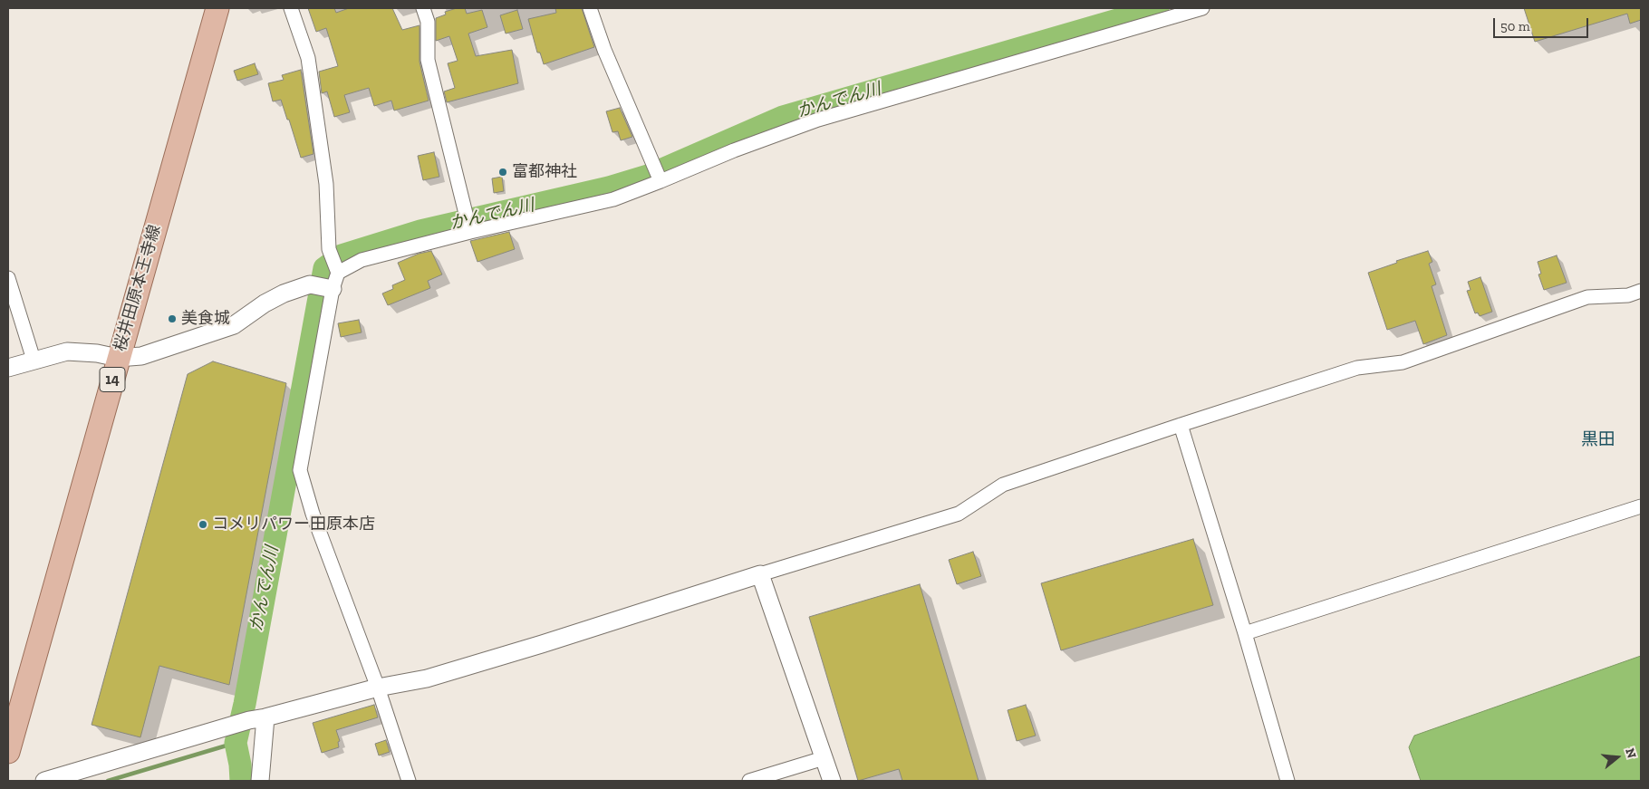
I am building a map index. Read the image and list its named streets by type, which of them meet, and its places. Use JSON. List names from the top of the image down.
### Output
{
  "streets": {
    "main road": ["桜井田原本王寺線", "14"]
  },
  "districts": ["黒田"],
  "water": ["かんでん川"],
  "places": ["富都神社", "美食城", "コメリパワー田原本店"],
  "scale_bar": "50 m",
  "north": "right"
}
